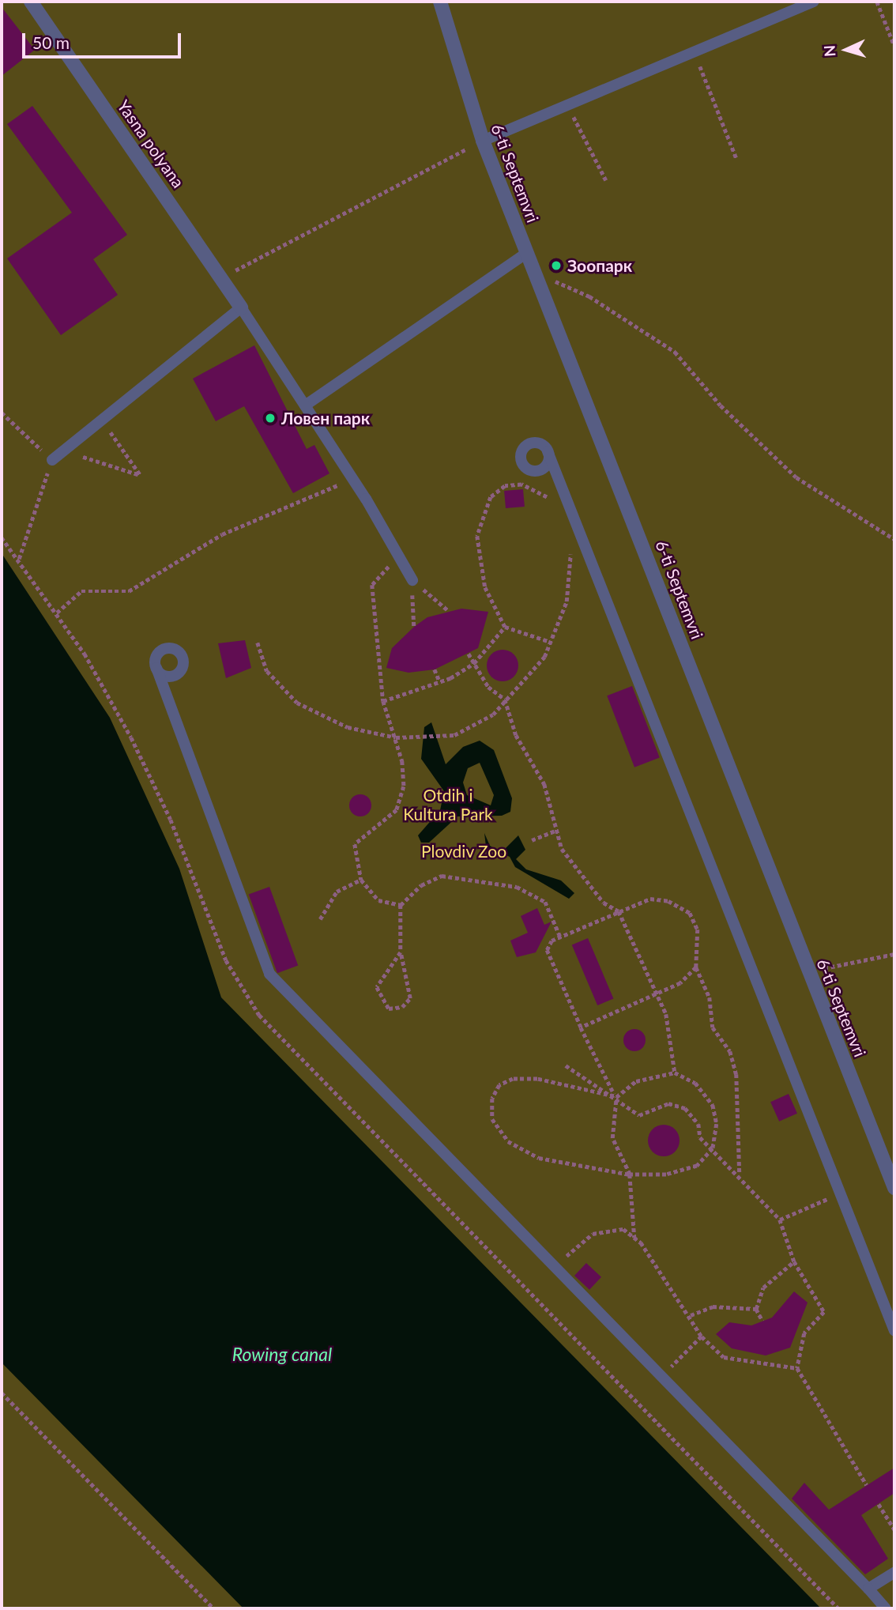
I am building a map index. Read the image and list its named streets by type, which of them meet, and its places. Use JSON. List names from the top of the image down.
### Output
{
  "streets": {
    "street": ["Yasna polyana", "6-ti Septemvri"]
  },
  "water": ["Rowing canal"],
  "parks": ["Otdih i Kultura Park", "Plovdiv Zoo"],
  "places": ["Зоопарк", "Ловен парк"],
  "scale_bar": "50 m",
  "north": "left"
}
